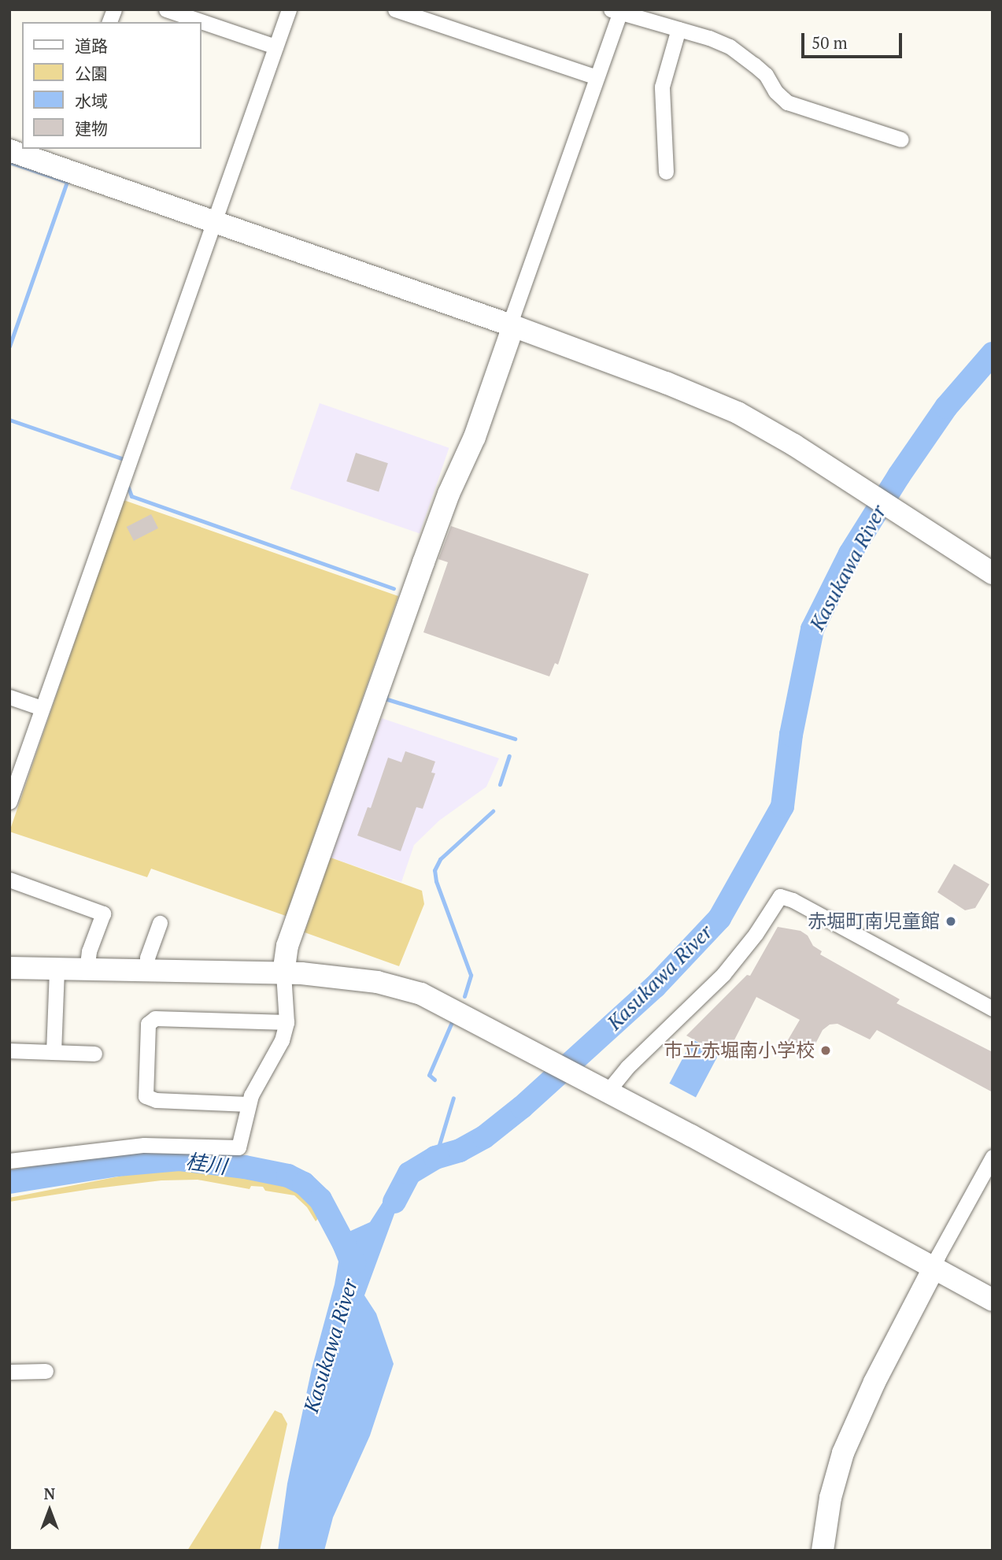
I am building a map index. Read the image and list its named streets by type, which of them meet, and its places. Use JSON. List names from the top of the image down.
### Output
{
  "water": ["Kasukawa River", "桂川"],
  "places": ["赤堀町南児童館", "市立赤堀南小学校"],
  "legend": [
    "道路",
    "公園",
    "水域",
    "建物"
  ],
  "scale_bar": "50 m",
  "north": "top"
}
